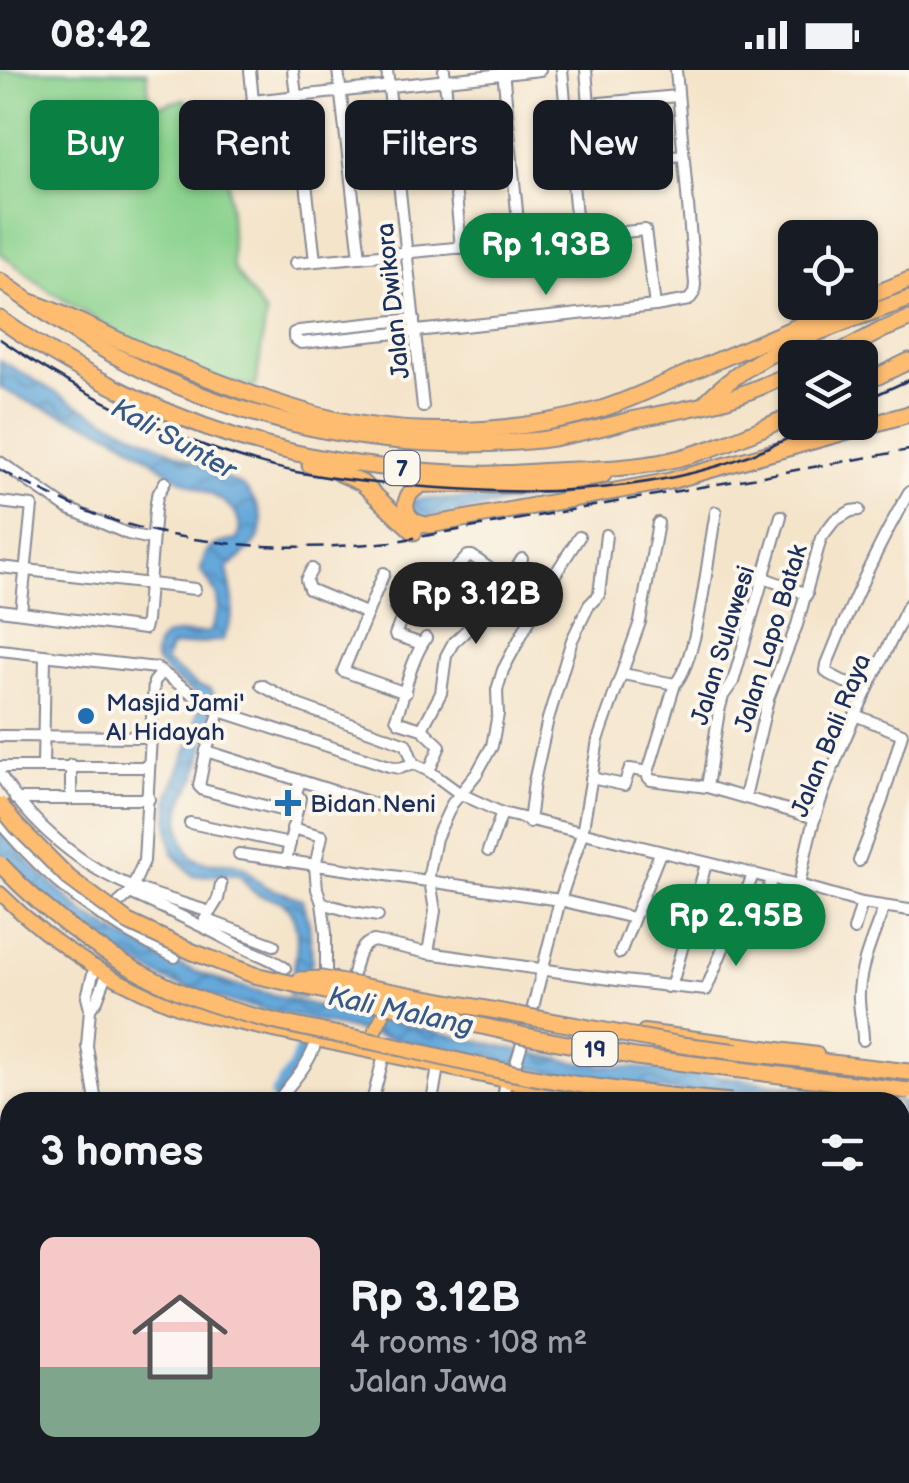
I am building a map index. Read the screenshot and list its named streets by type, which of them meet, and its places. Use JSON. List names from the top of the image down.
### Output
{
  "streets": {
    "highway": ["7", "19"],
    "street": [
      "Jalan Dwikora",
      "Jalan Lapo Batak",
      "Jalan Sulawesi",
      "Jalan Bali Raya"
    ]
  },
  "water": ["Kali Sunter", "Kali Malang"],
  "places": {
    "other": ["Masjid Jami' Al Hidayah"],
    "health": ["Bidan Neni"]
  },
  "page": {
    "status": "08:42",
    "chip": [
      "Buy",
      "Rent",
      "Filters",
      "New"
    ],
    "price": ["Rp 1.93B", "Rp 3.12B", "Rp 2.95B"],
    "heading": "3 homes",
    "list": [
      {
        "name": "Rp 3.12B",
        "note": "4 rooms · 108 m² · Jalan Jawa"
      }
    ]
  }
}
